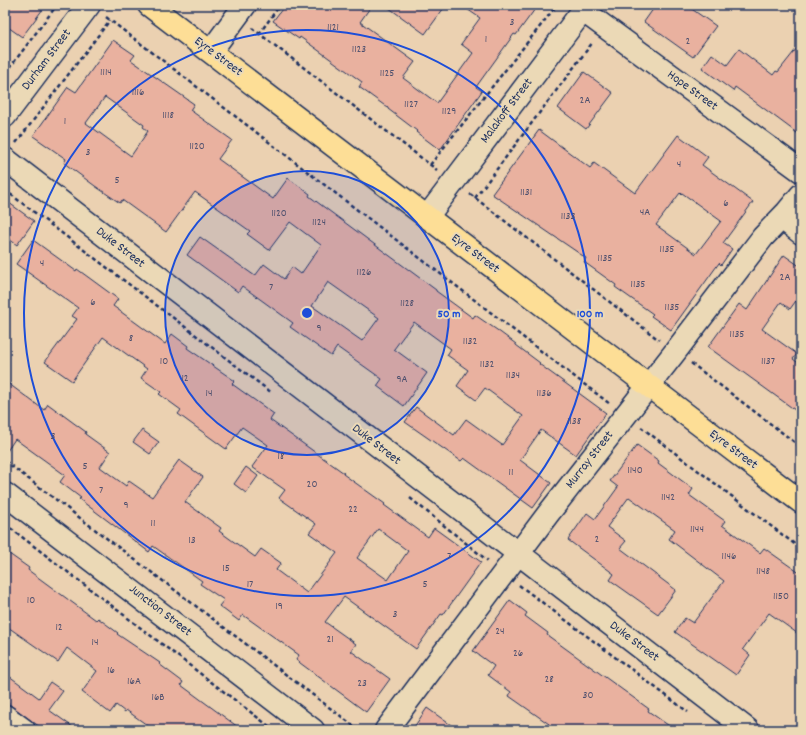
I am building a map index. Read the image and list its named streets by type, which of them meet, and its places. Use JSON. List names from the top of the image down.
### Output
{
  "streets": {
    "main road": ["Eyre Street"],
    "street": [
      "Durham Street",
      "Hope Street",
      "Malakoff Street",
      "Duke Street",
      "Murray Street",
      "Junction Street"
    ]
  },
  "crossings": [
    ["Eyre Street", "Malakoff Street"],
    ["Eyre Street", "Murray Street"],
    ["Hope Street", "Malakoff Street"],
    ["Duke Street", "Murray Street"]
  ],
  "house_numbers": [
    "3",
    "1121",
    "1",
    "2",
    "1123",
    "1114",
    "1125",
    "1116",
    "2A",
    "1127",
    "1129",
    "1118",
    "1",
    "1120",
    "3",
    "4",
    "5",
    "1131",
    "6",
    "4A",
    "1120",
    "1133",
    "1124",
    "1135",
    "1135",
    "4",
    "1126",
    "2A",
    "1135",
    "7",
    "6",
    "1128",
    "1135",
    "9",
    "1135",
    "8",
    "1132",
    "10",
    "1137",
    "1132",
    "1134",
    "12",
    "9A",
    "14",
    "1136",
    "1138",
    "3",
    "18",
    "5",
    "1140",
    "11",
    "20",
    "7",
    "1142",
    "9",
    "22",
    "11",
    "1144",
    "2",
    "13",
    "7",
    "1146",
    "15",
    "1148",
    "17",
    "5",
    "1150",
    "10",
    "19",
    "3",
    "12",
    "24",
    "21",
    "14",
    "26",
    "16",
    "28",
    "16A",
    "23",
    "30",
    "16B"
  ],
  "rings": ["50 m", "100 m"]
}
